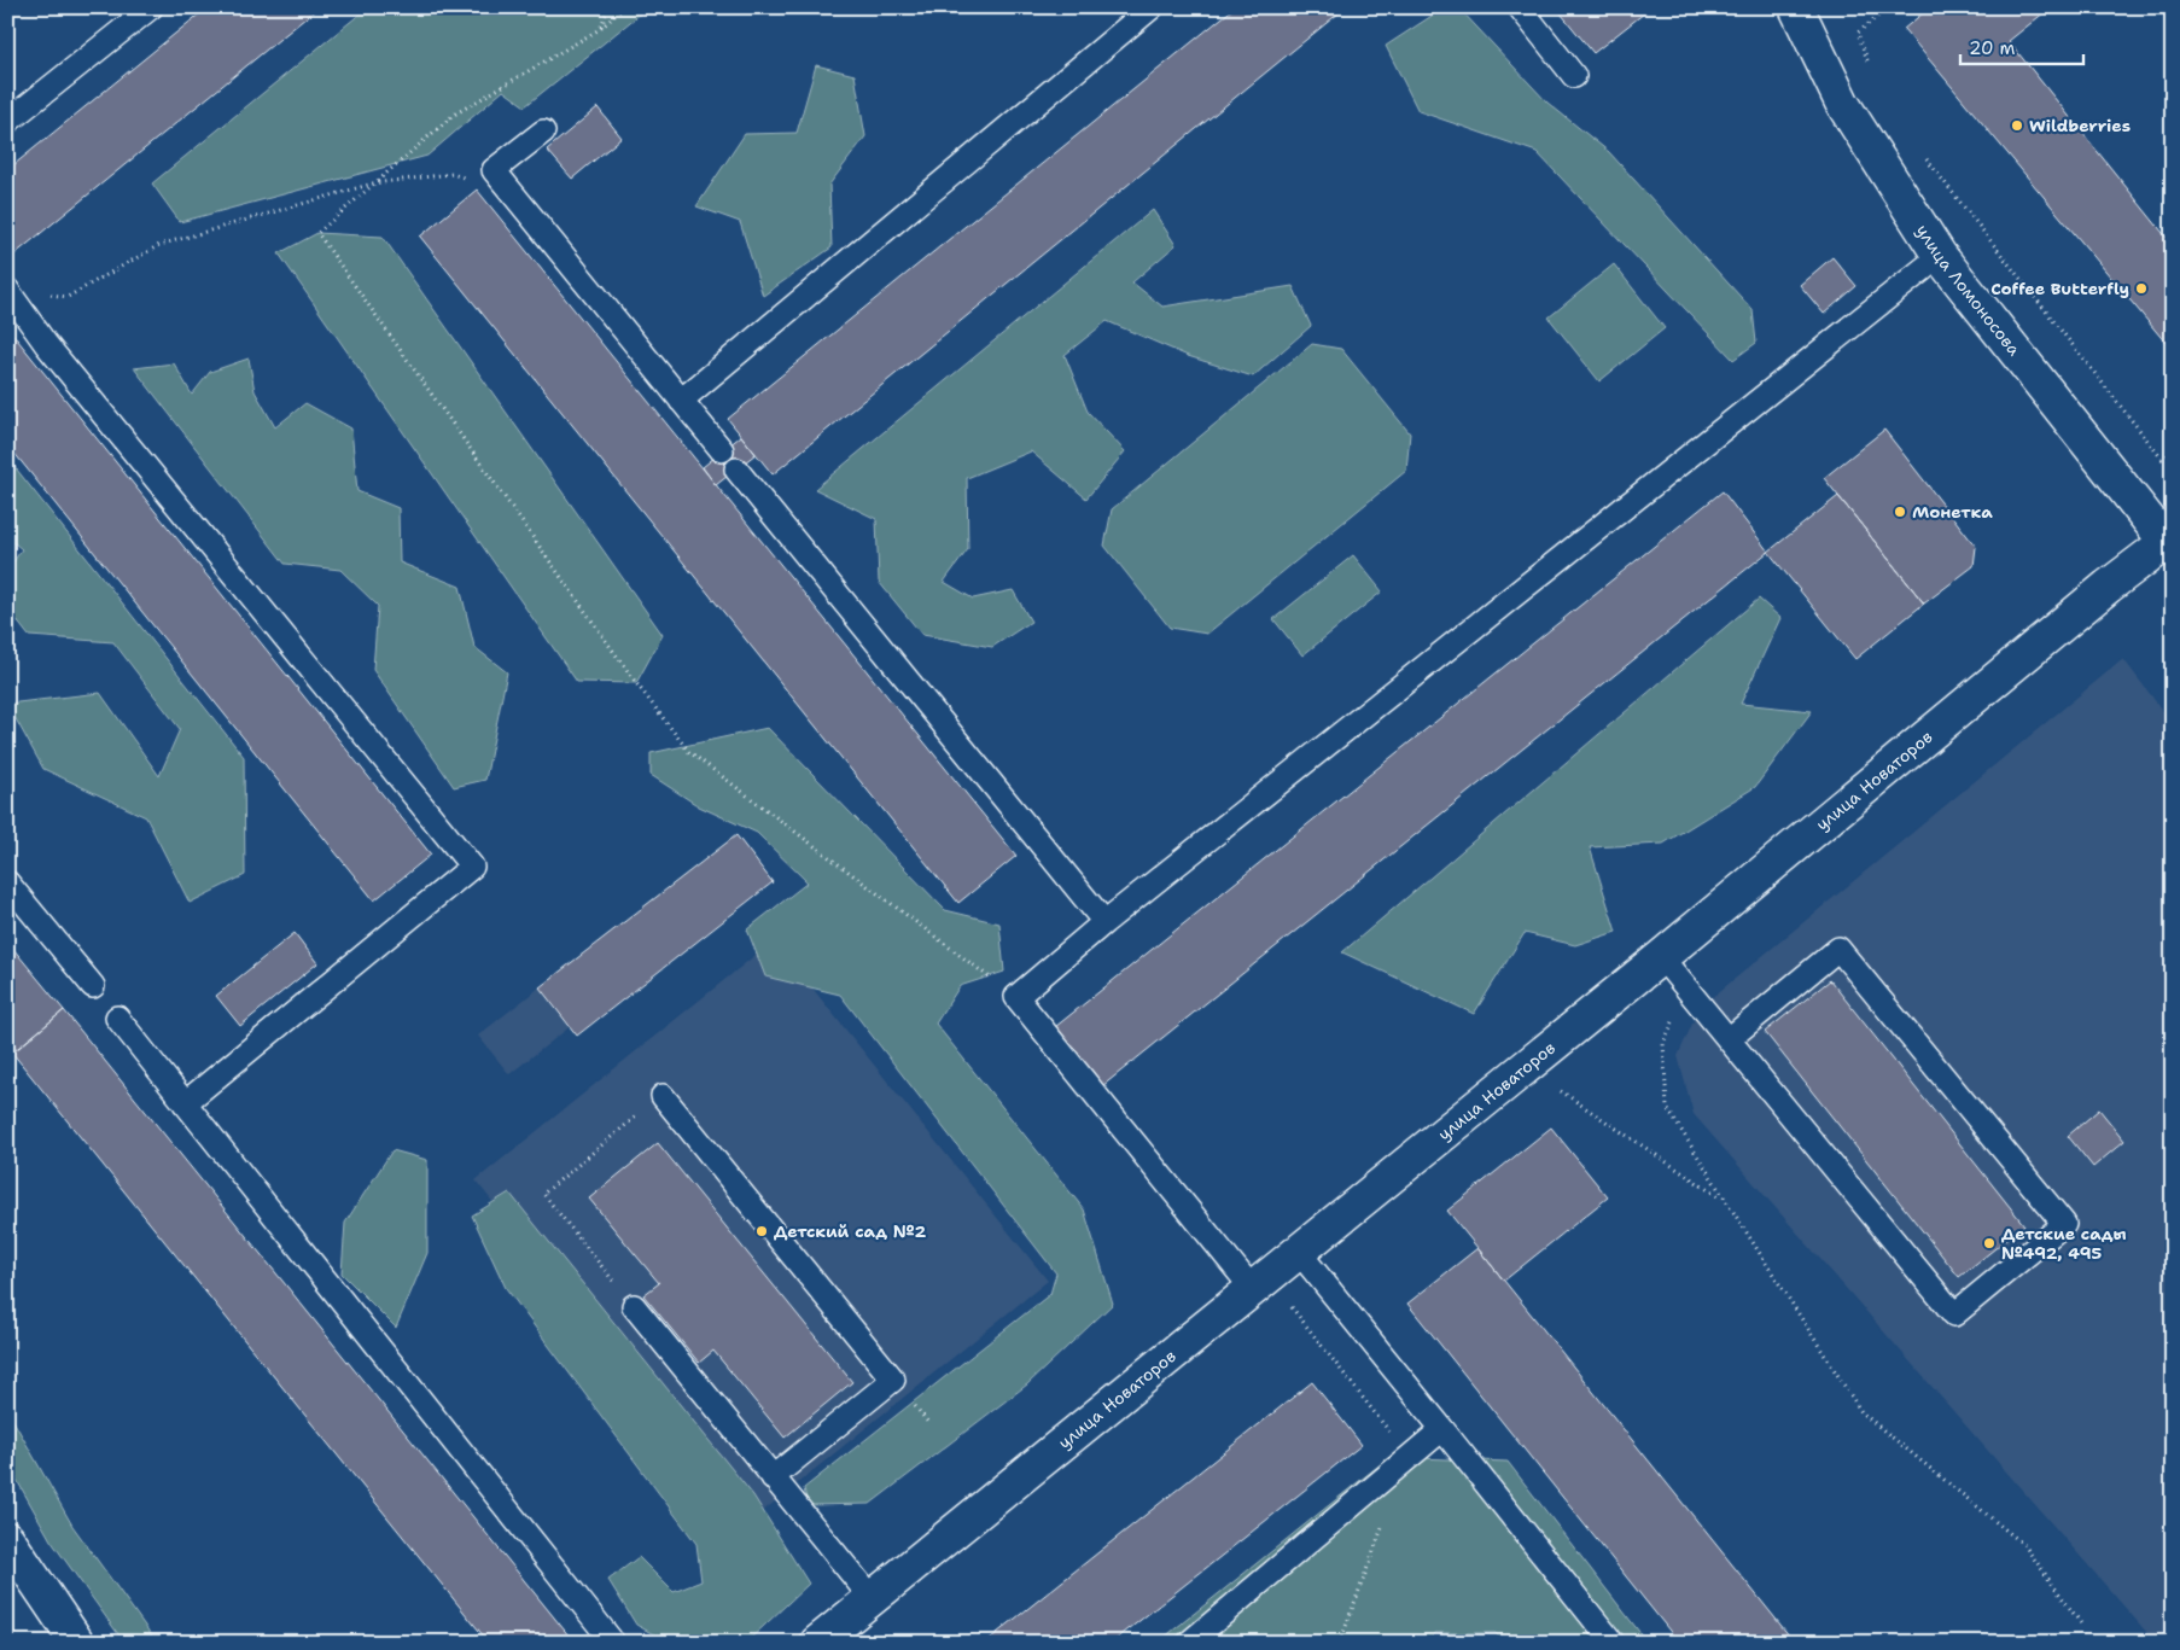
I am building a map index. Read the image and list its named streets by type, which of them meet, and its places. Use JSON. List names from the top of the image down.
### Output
{
  "streets": {
    "street": ["улица Ломоносова", "улица Новаторов"]
  },
  "crossings": [
    ["улица Ломоносова", "улица Новаторов"]
  ],
  "places": [
    "Wildberries",
    "Coffee Butterfly",
    "Монетка",
    "Детский сад №2",
    "Детские сады №492, 495"
  ],
  "scale_bar": "20 m"
}
